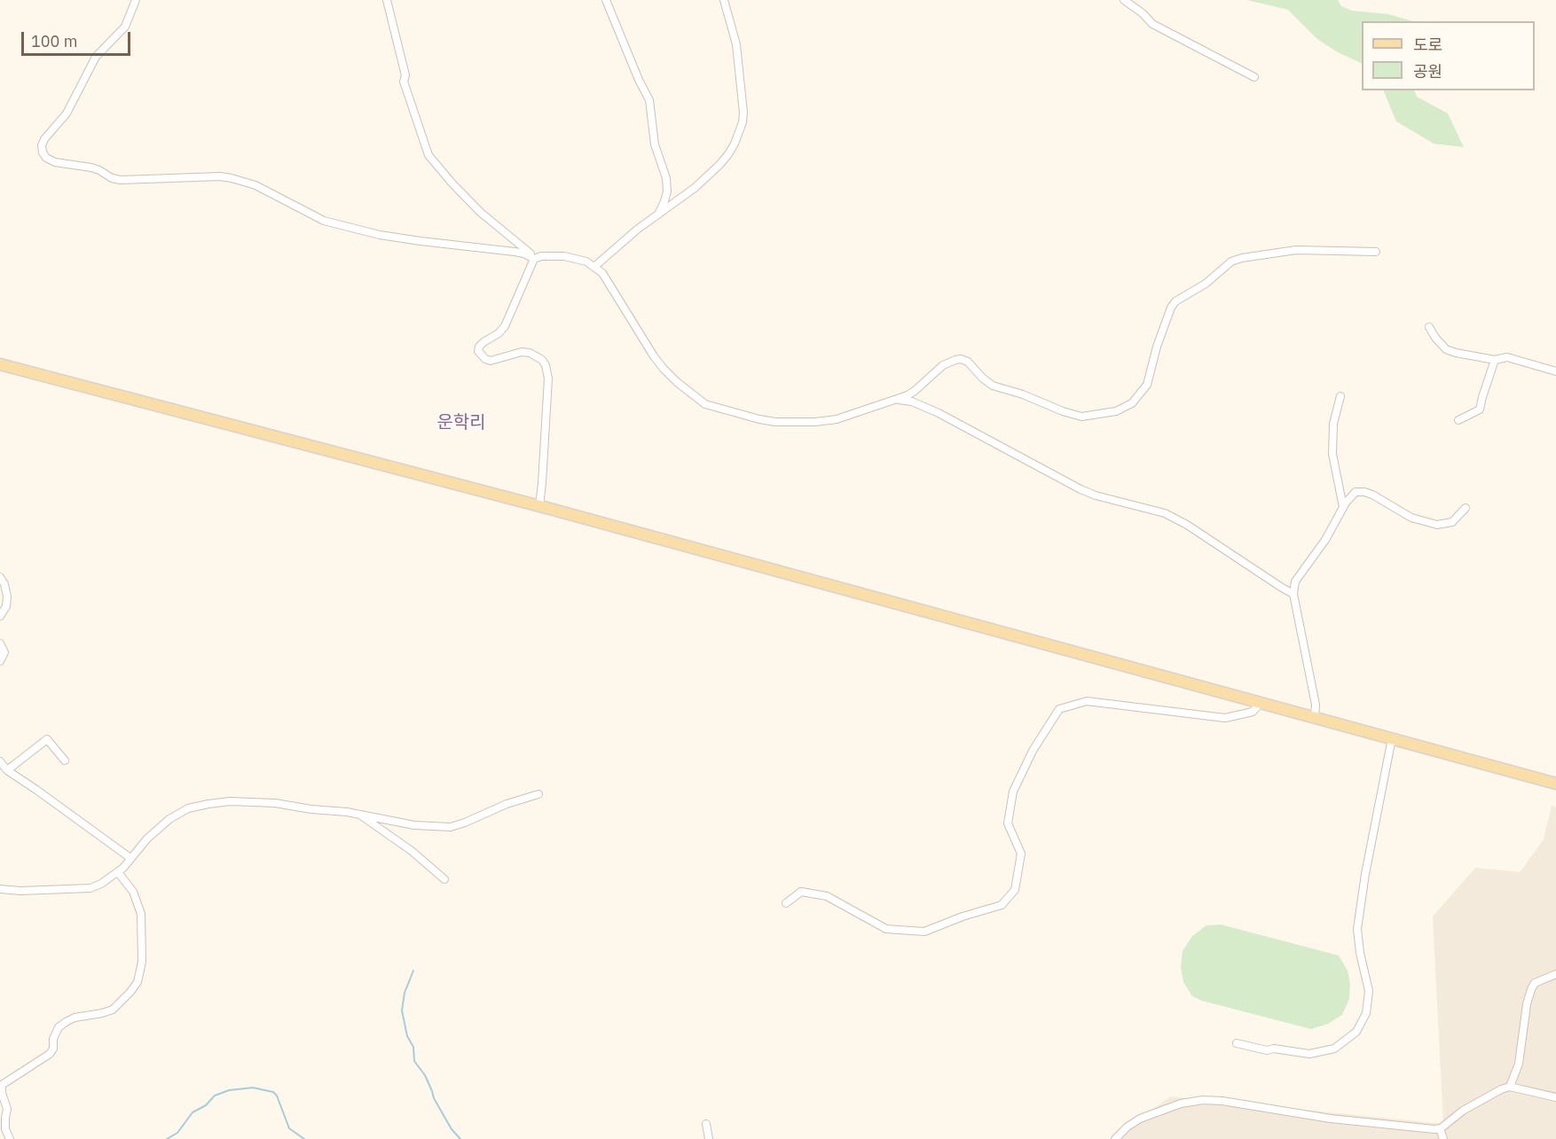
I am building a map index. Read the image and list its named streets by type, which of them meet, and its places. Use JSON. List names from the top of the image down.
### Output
{
  "districts": ["운학리"],
  "legend": ["도로", "공원"],
  "scale_bar": "100 m"
}
